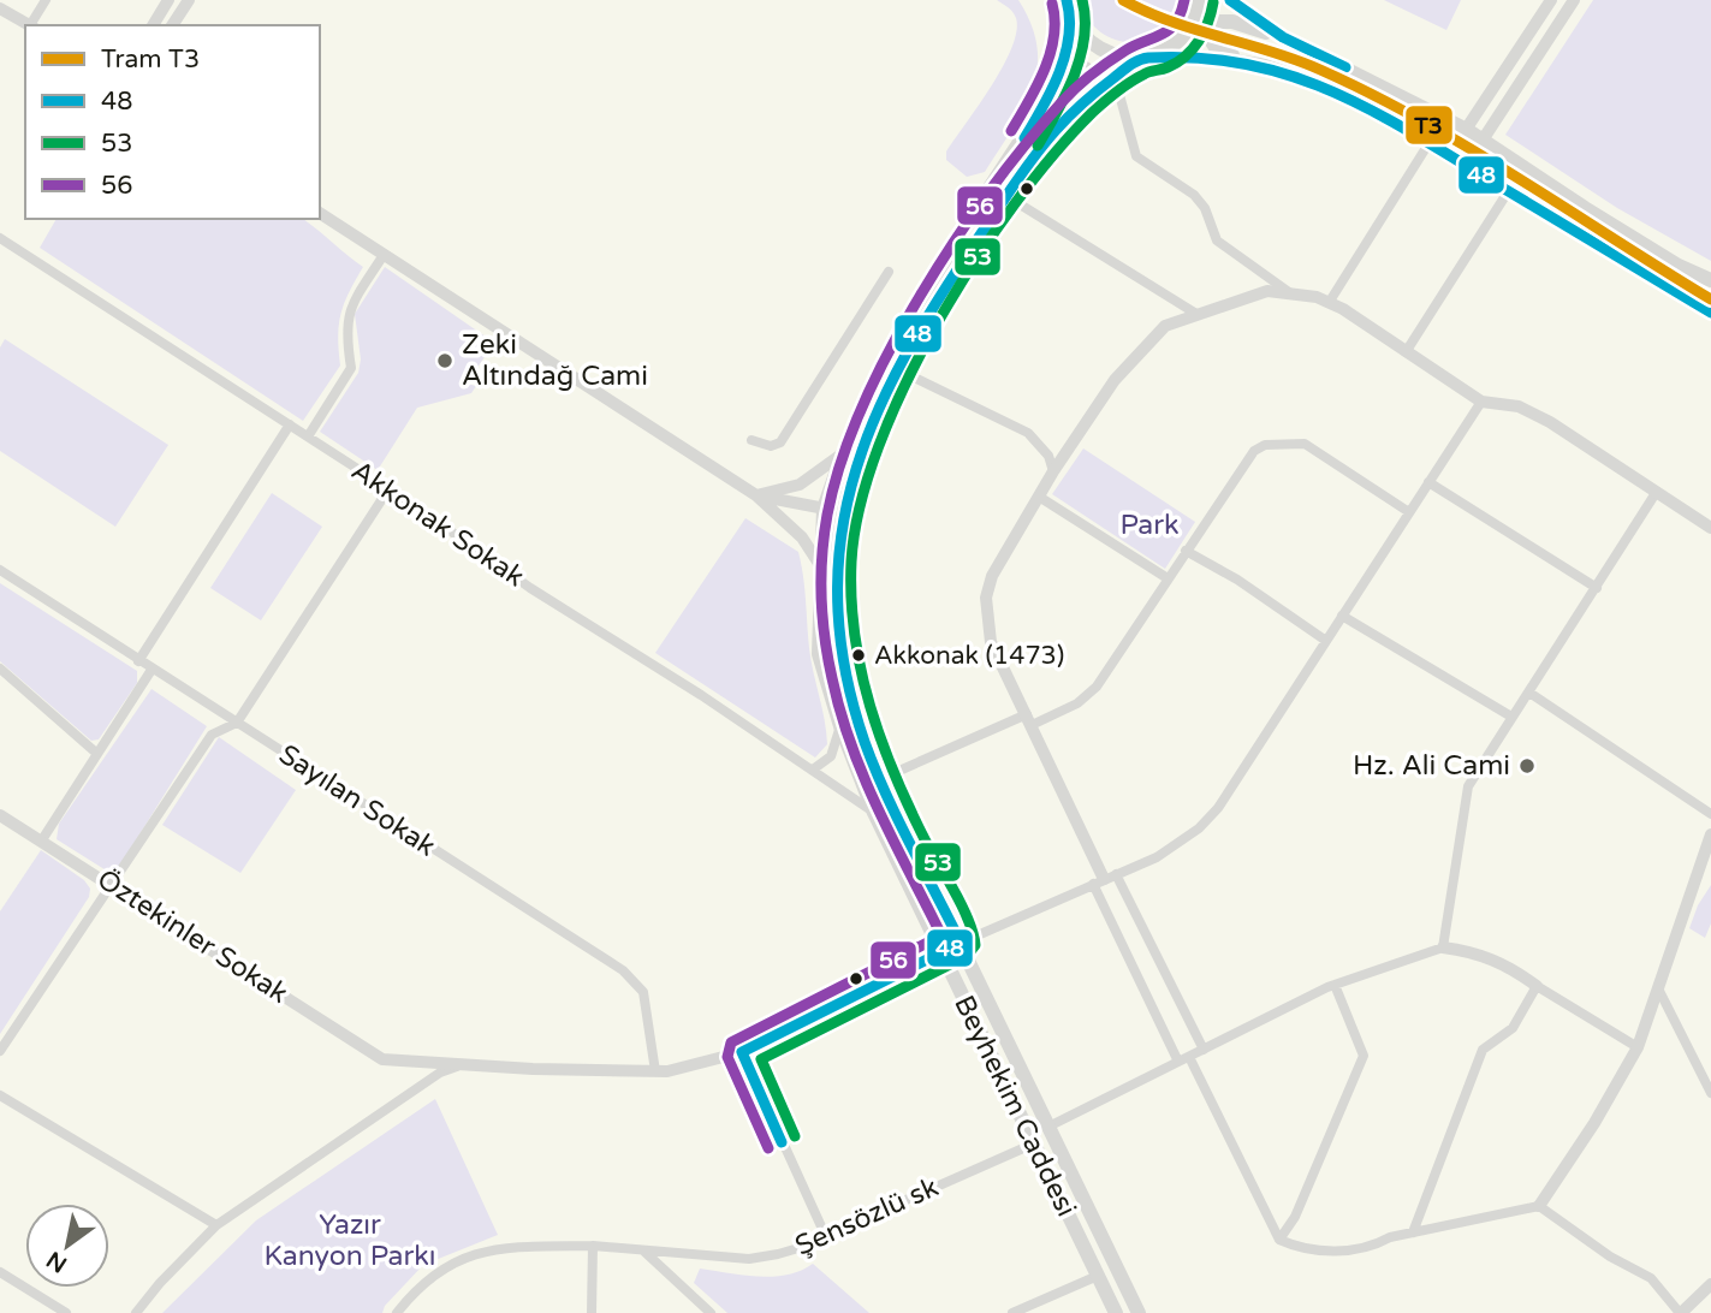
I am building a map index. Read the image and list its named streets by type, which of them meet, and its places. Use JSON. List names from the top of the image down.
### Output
{
  "streets": {
    "main road": ["Beyhekim Caddesi"],
    "street": [
      "Akkonak Sokak",
      "Sayılan Sokak",
      "Öztekinler Sokak",
      "Şensözlü sk"
    ]
  },
  "crossings": [
    ["Akkonak Sokak", "Beyhekim Caddesi"],
    ["Beyhekim Caddesi", "Şensözlü sk"]
  ],
  "parks": ["Park", "Yazır Kanyon Parkı"],
  "places": ["Zeki Altındağ Cami", "Akkonak (1473)", "Hz. Ali Cami"],
  "lines": [
    "tram line T3",
    "transit line 48",
    "transit line 53",
    "transit line 56"
  ],
  "legend": [
    "Tram T3",
    "48",
    "53",
    "56"
  ],
  "north": "bottom left"
}
